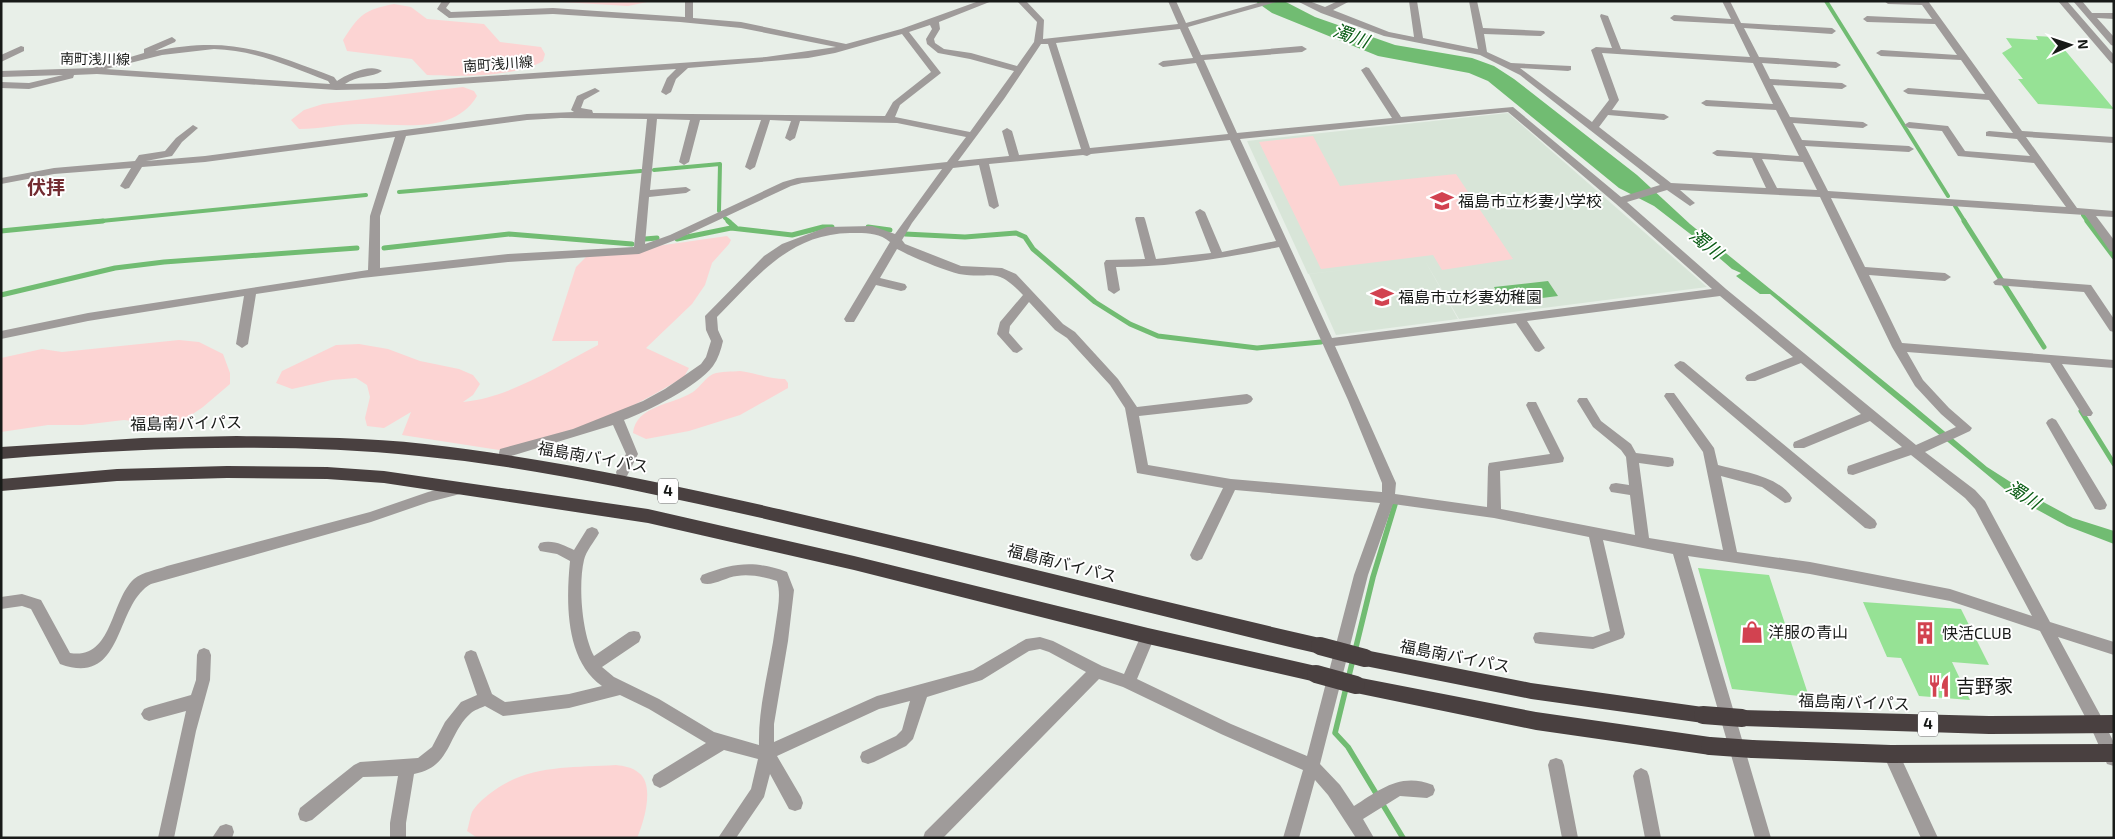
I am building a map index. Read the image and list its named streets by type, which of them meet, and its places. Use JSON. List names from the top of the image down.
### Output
{
  "streets": {
    "highway": ["福島南バイパス", "4"],
    "street": ["南町浅川線"]
  },
  "districts": ["伏拝"],
  "water": ["濁川"],
  "places": {
    "school or university": ["福島市立杉妻小学校", "福島市立杉妻幼稚園"],
    "shop": ["洋服の青山"],
    "building": ["快活CLUB"],
    "restaurant": ["吉野家"]
  },
  "north": "right"
}
